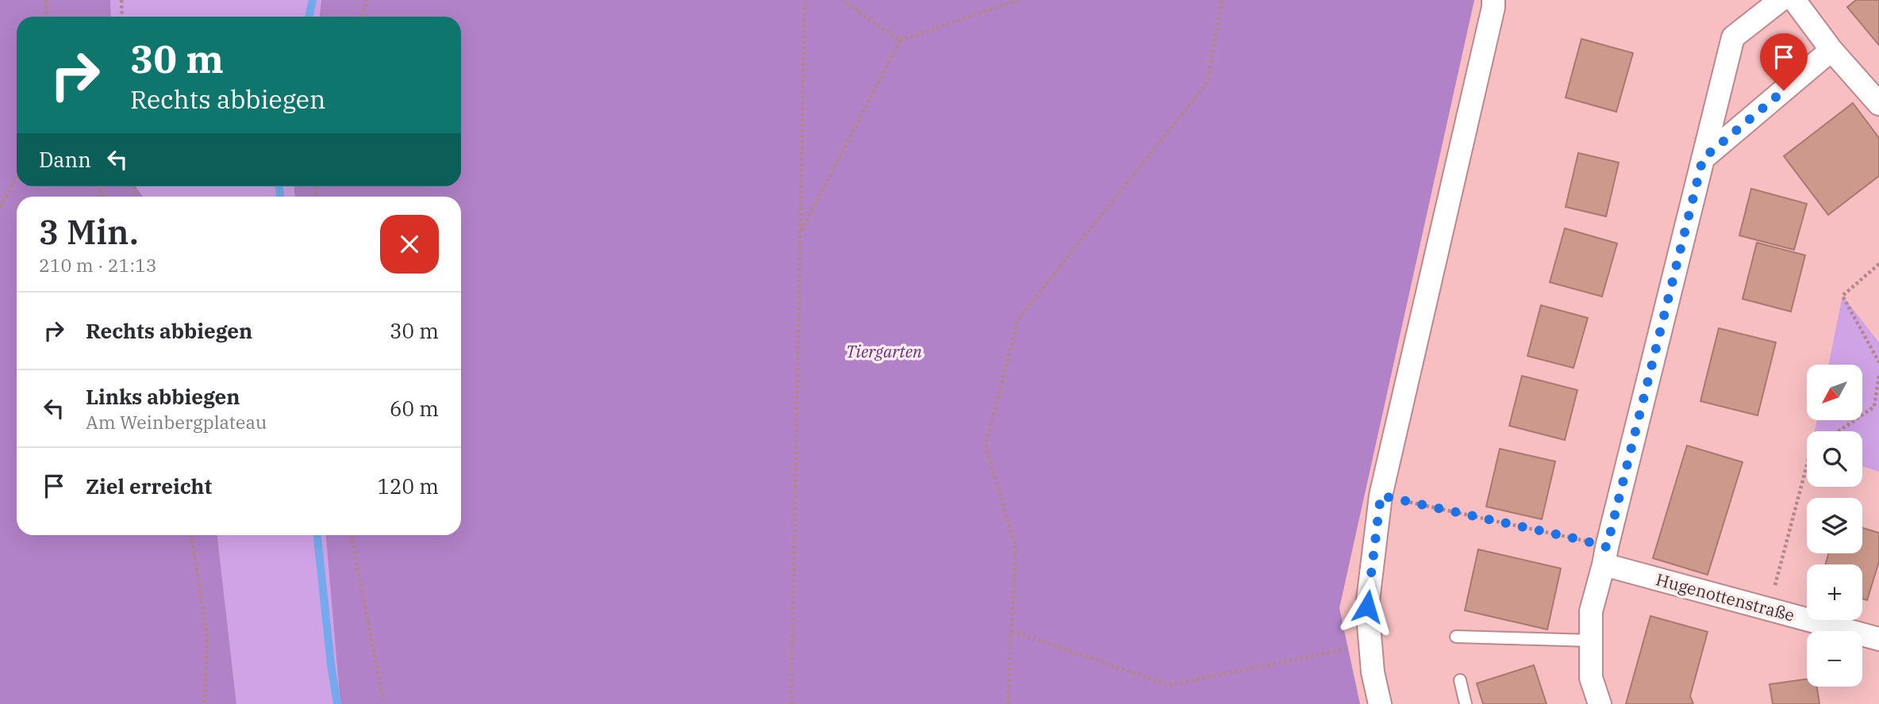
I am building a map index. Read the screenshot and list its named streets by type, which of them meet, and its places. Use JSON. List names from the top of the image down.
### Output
{
  "streets": {
    "street": ["Hugenottenstraße"]
  },
  "parks": ["Tiergarten"],
  "north": "bottom left",
  "page": {
    "turn": ["30 m", "Rechts abbiegen"],
    "then": "Dann",
    "heading": ["3 Min.", "210 m · 21:13"],
    "list": [
      {
        "name": "Rechts abbiegen",
        "value": "30 m"
      },
      {
        "name": "Links abbiegen",
        "note": "Am Weinbergplateau",
        "value": "60 m"
      },
      {
        "name": "Ziel erreicht",
        "value": "120 m"
      }
    ],
    "map_buttons": ["+", "−"]
  }
}
